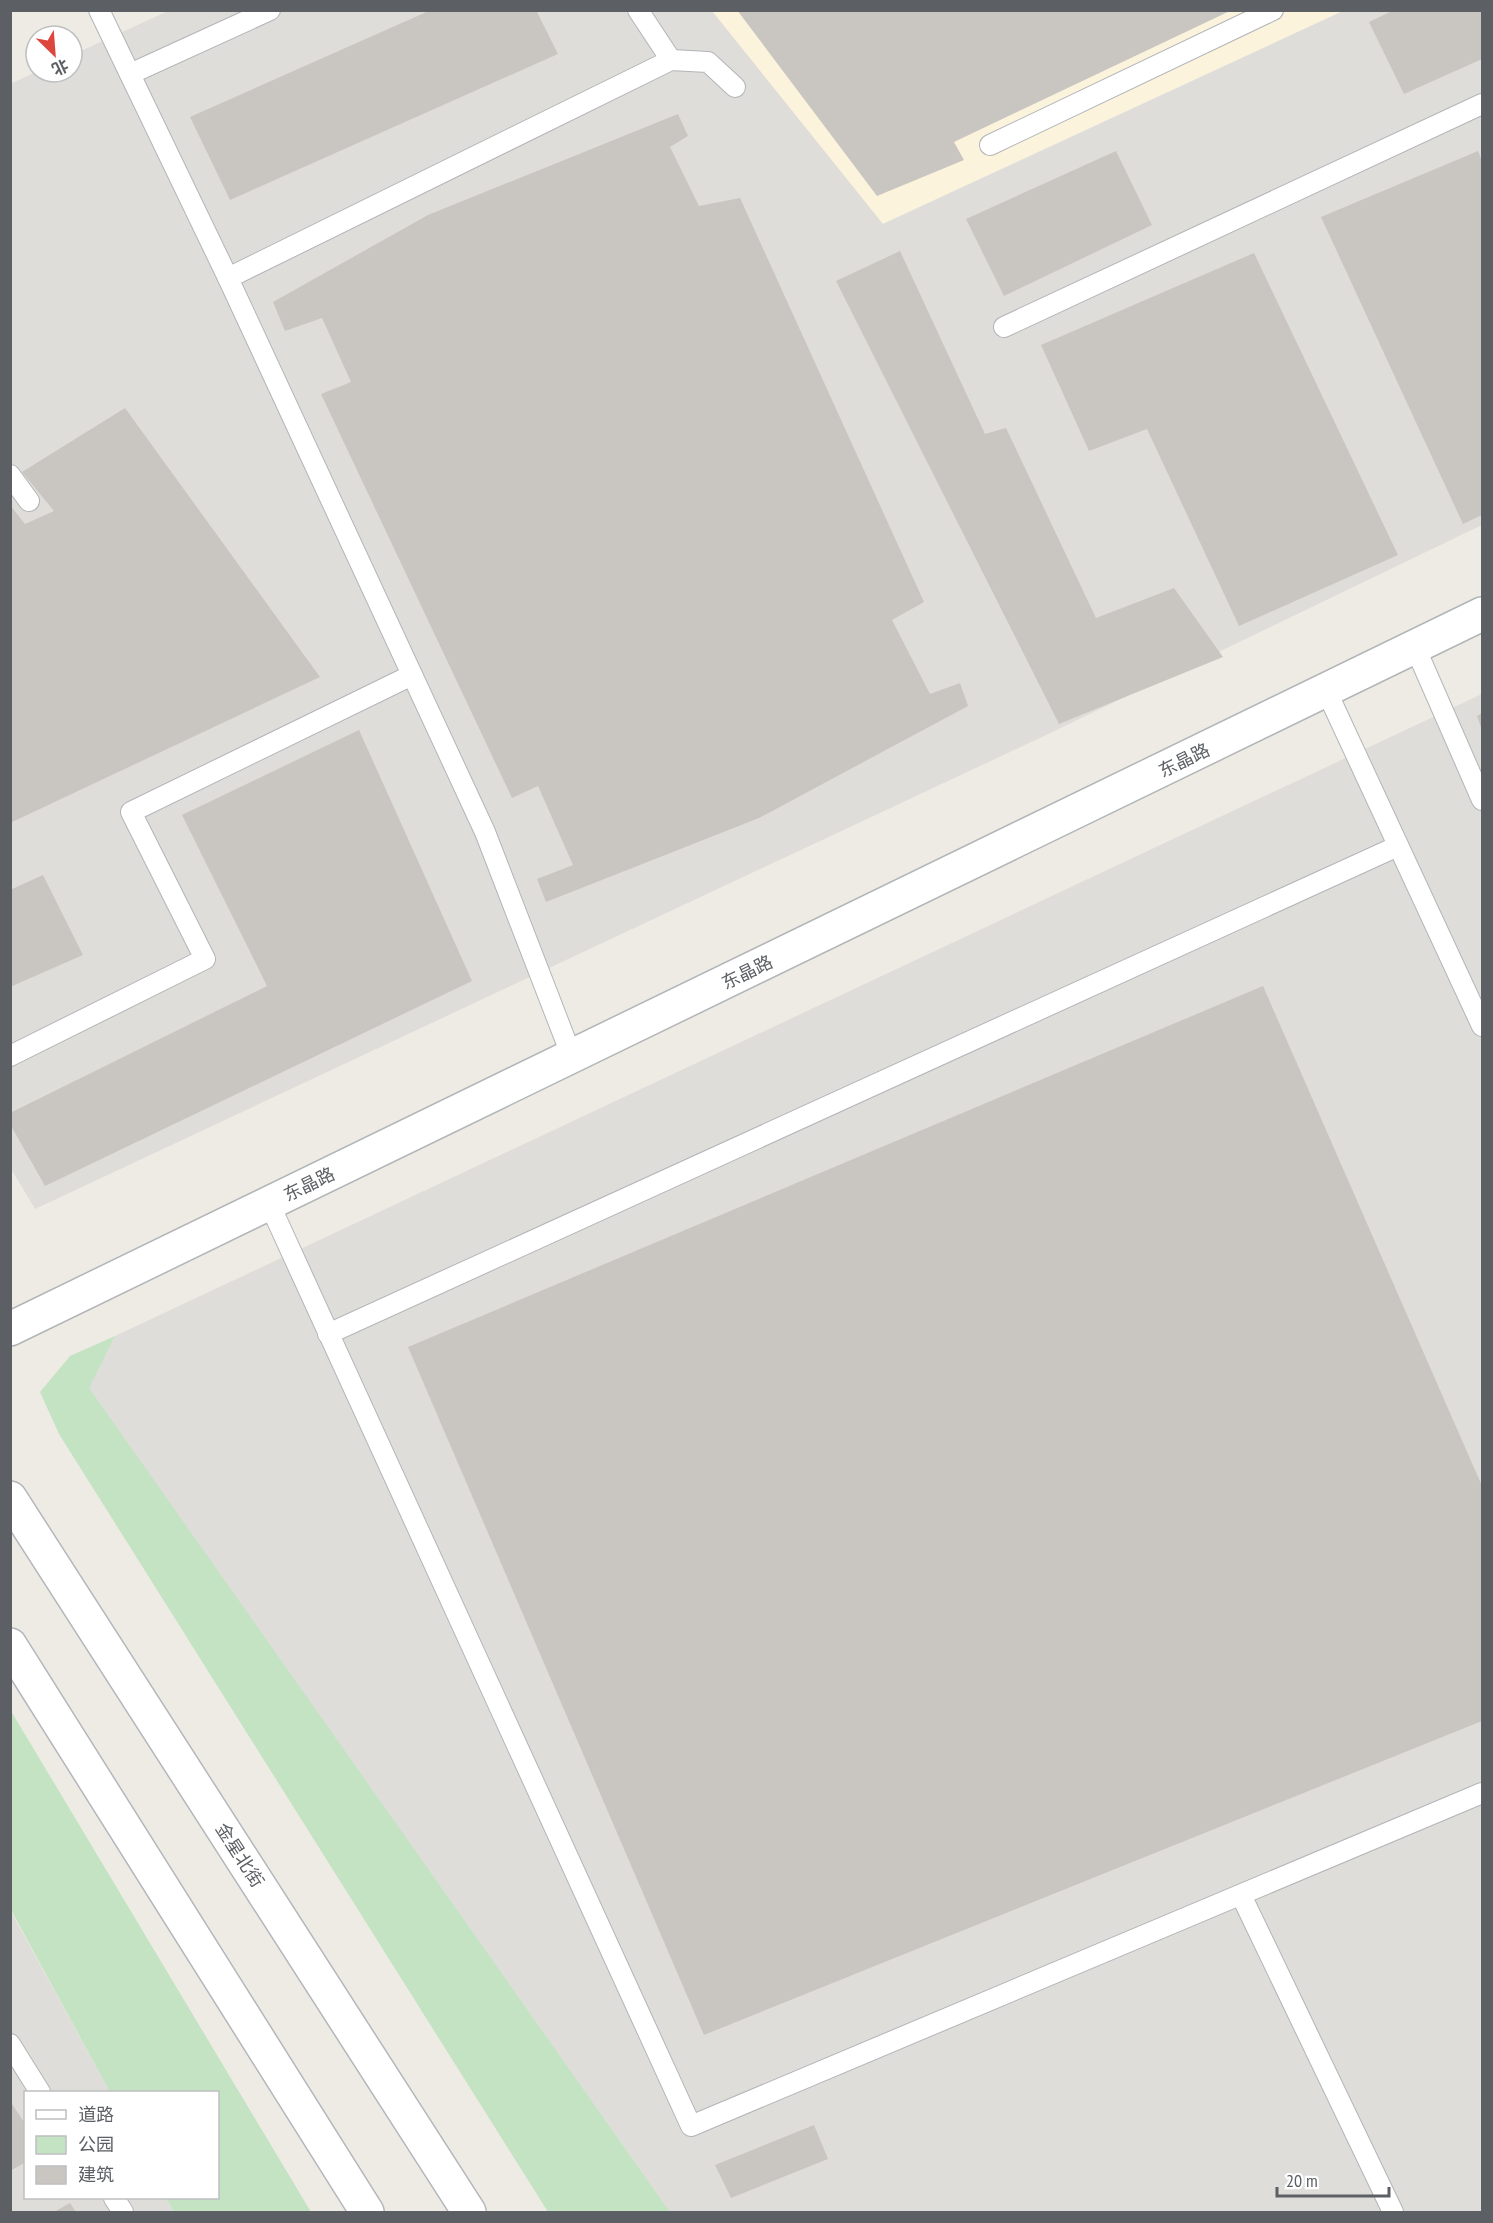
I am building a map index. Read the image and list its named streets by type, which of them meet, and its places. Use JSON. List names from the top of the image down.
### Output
{
  "streets": {
    "street": ["东晶路", "金星北街"]
  },
  "legend": ["道路", "公园", "建筑"],
  "scale_bar": "20 m",
  "north": "bottom right"
}
